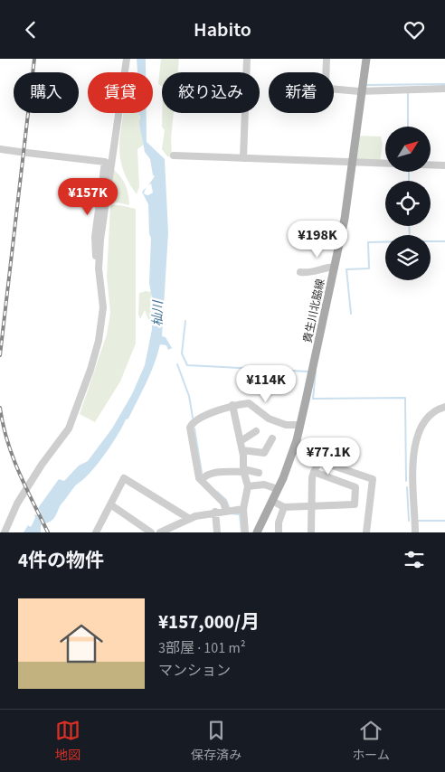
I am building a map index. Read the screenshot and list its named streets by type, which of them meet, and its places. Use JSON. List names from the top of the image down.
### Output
{
  "streets": {
    "main road": ["貴生川北脇線"]
  },
  "water": ["杣川"],
  "north": "top right",
  "page": {
    "header": "Habito",
    "chip": [
      "購入",
      "賃貸",
      "絞り込み",
      "新着"
    ],
    "price": [
      "¥157K",
      "¥198K",
      "¥114K",
      "¥77.1K"
    ],
    "heading": "4件の物件",
    "list": [
      {
        "name": "¥157,000/月",
        "note": "3部屋 · 101 m² · マンション"
      }
    ],
    "tabs": ["地図", "保存済み", "ホーム"]
  }
}
